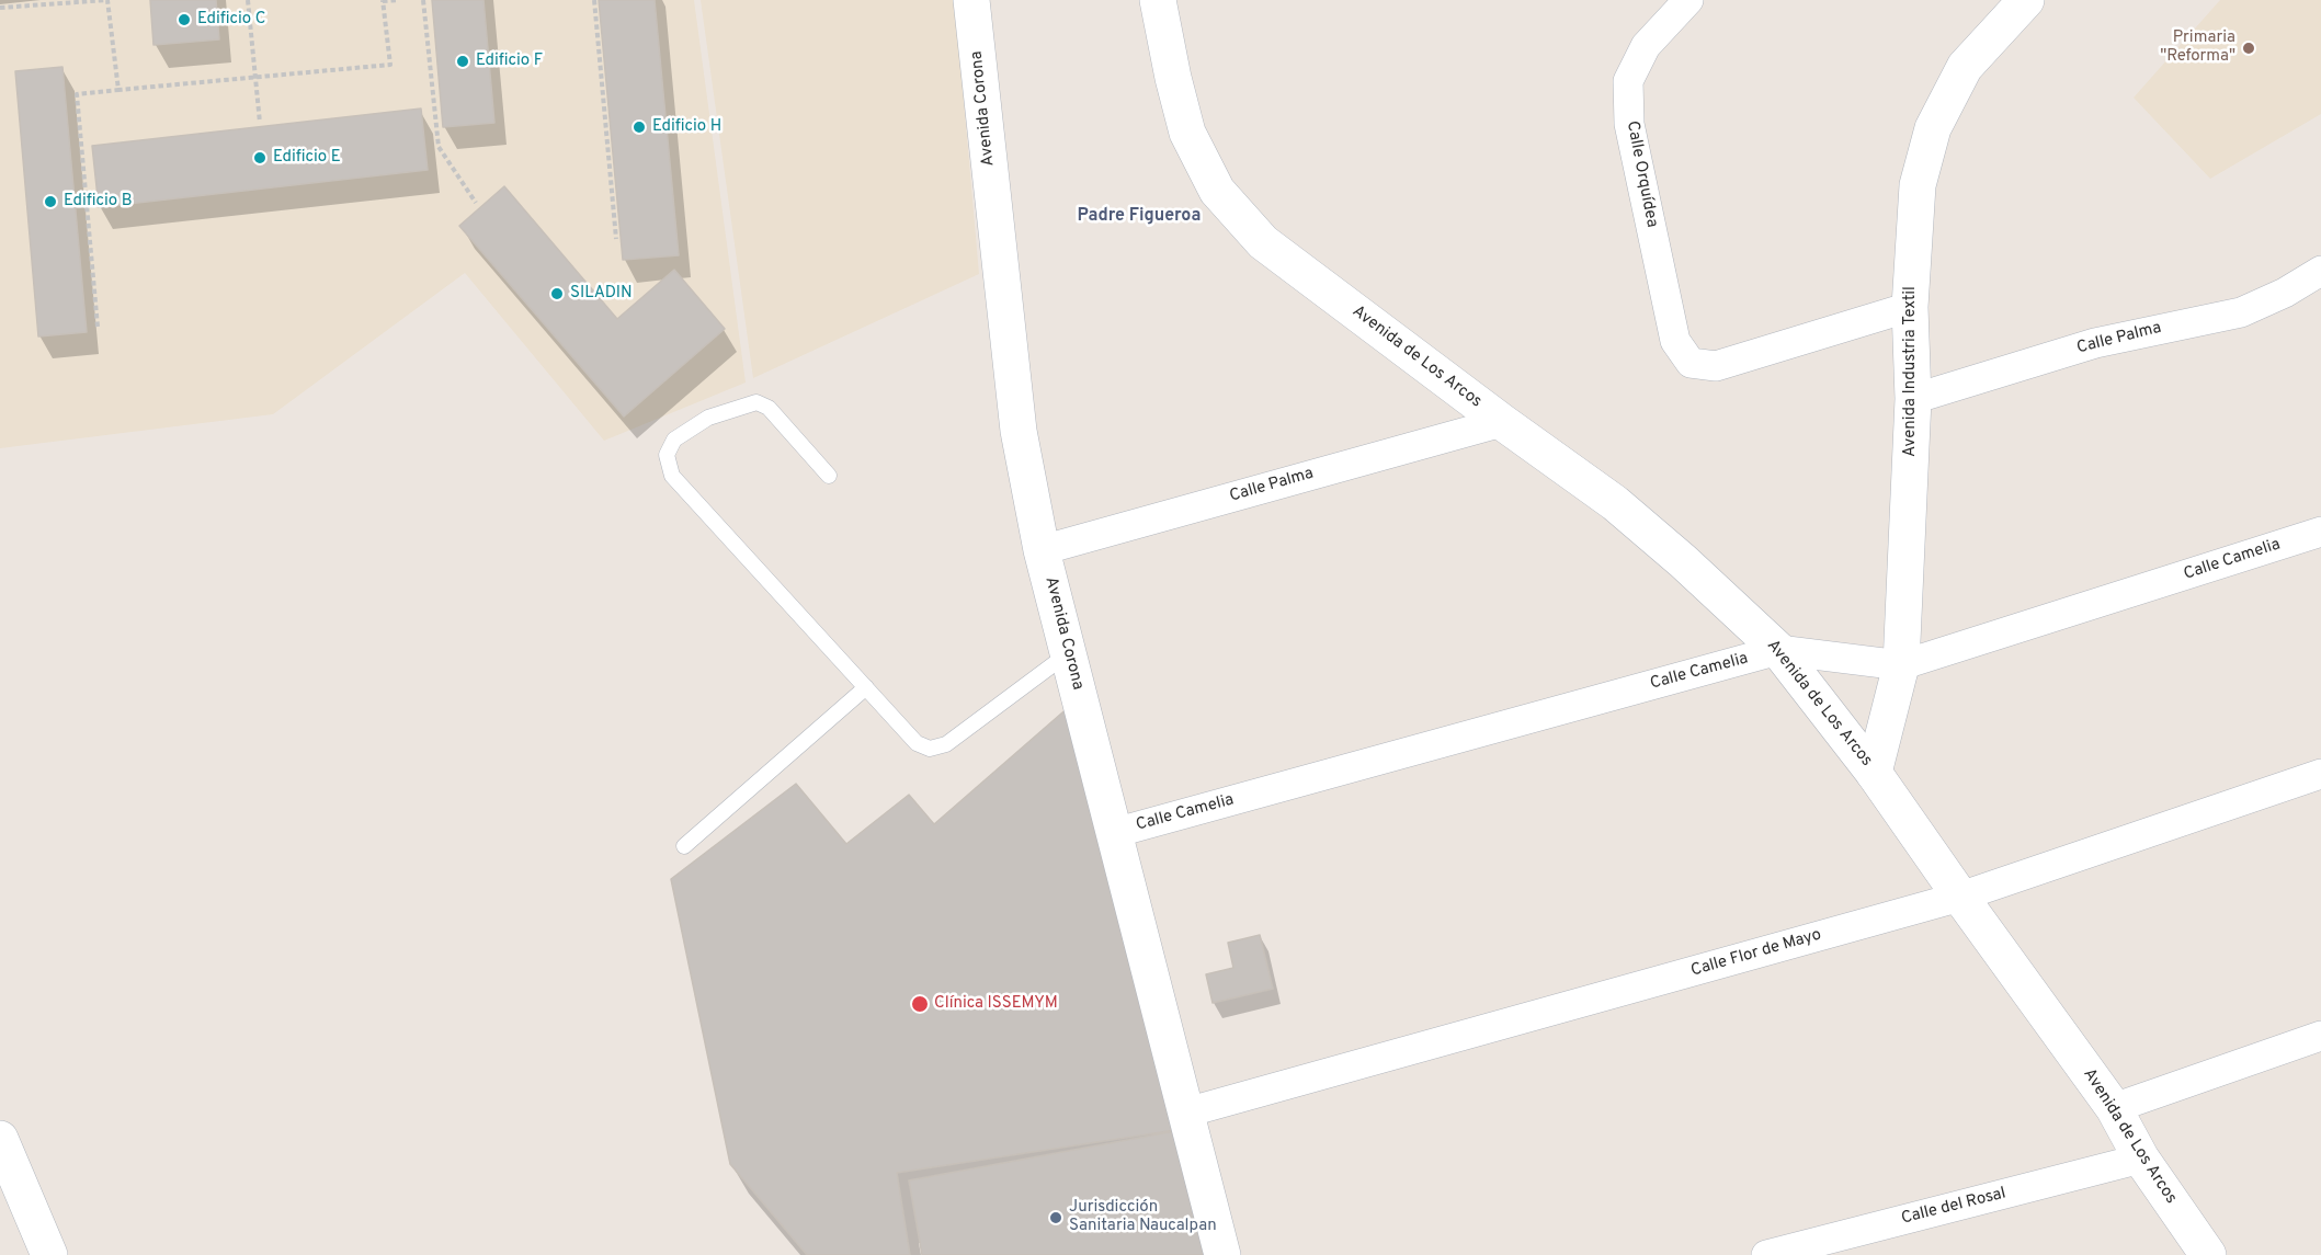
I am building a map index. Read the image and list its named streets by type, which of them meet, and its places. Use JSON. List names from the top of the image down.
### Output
{
  "streets": {
    "main road": ["Avenida Corona", "Avenida de Los Arcos", "Avenida Industria Textil"],
    "street": [
      "Calle Orquídea",
      "Calle Palma",
      "Calle Camelia",
      "Calle Flor de Mayo",
      "Calle del Rosal"
    ]
  },
  "crossings": [
    ["Avenida Corona", "Calle Palma"],
    ["Avenida Corona", "Calle Camelia"],
    ["Avenida Corona", "Calle Flor de Mayo"],
    ["Calle Orquídea", "Avenida Industria Textil"],
    ["Calle Palma", "Avenida de Los Arcos"],
    ["Calle Palma", "Avenida Industria Textil"],
    ["Avenida de Los Arcos", "Avenida Industria Textil"],
    ["Avenida de Los Arcos", "Calle Camelia"],
    ["Avenida de Los Arcos", "Calle Flor de Mayo"],
    ["Avenida de Los Arcos", "Calle del Rosal"],
    ["Avenida Industria Textil", "Calle Camelia"]
  ],
  "districts": ["Padre Figueroa"],
  "places": [
    "Edificio C",
    "Primaria \"Reforma\"",
    "Edificio F",
    "Edificio H",
    "Edificio E",
    "Edificio B",
    "SILADIN",
    "Clínica ISSEMYM",
    "Jurisdicción Sanitaria Naucalpan"
  ]
}
